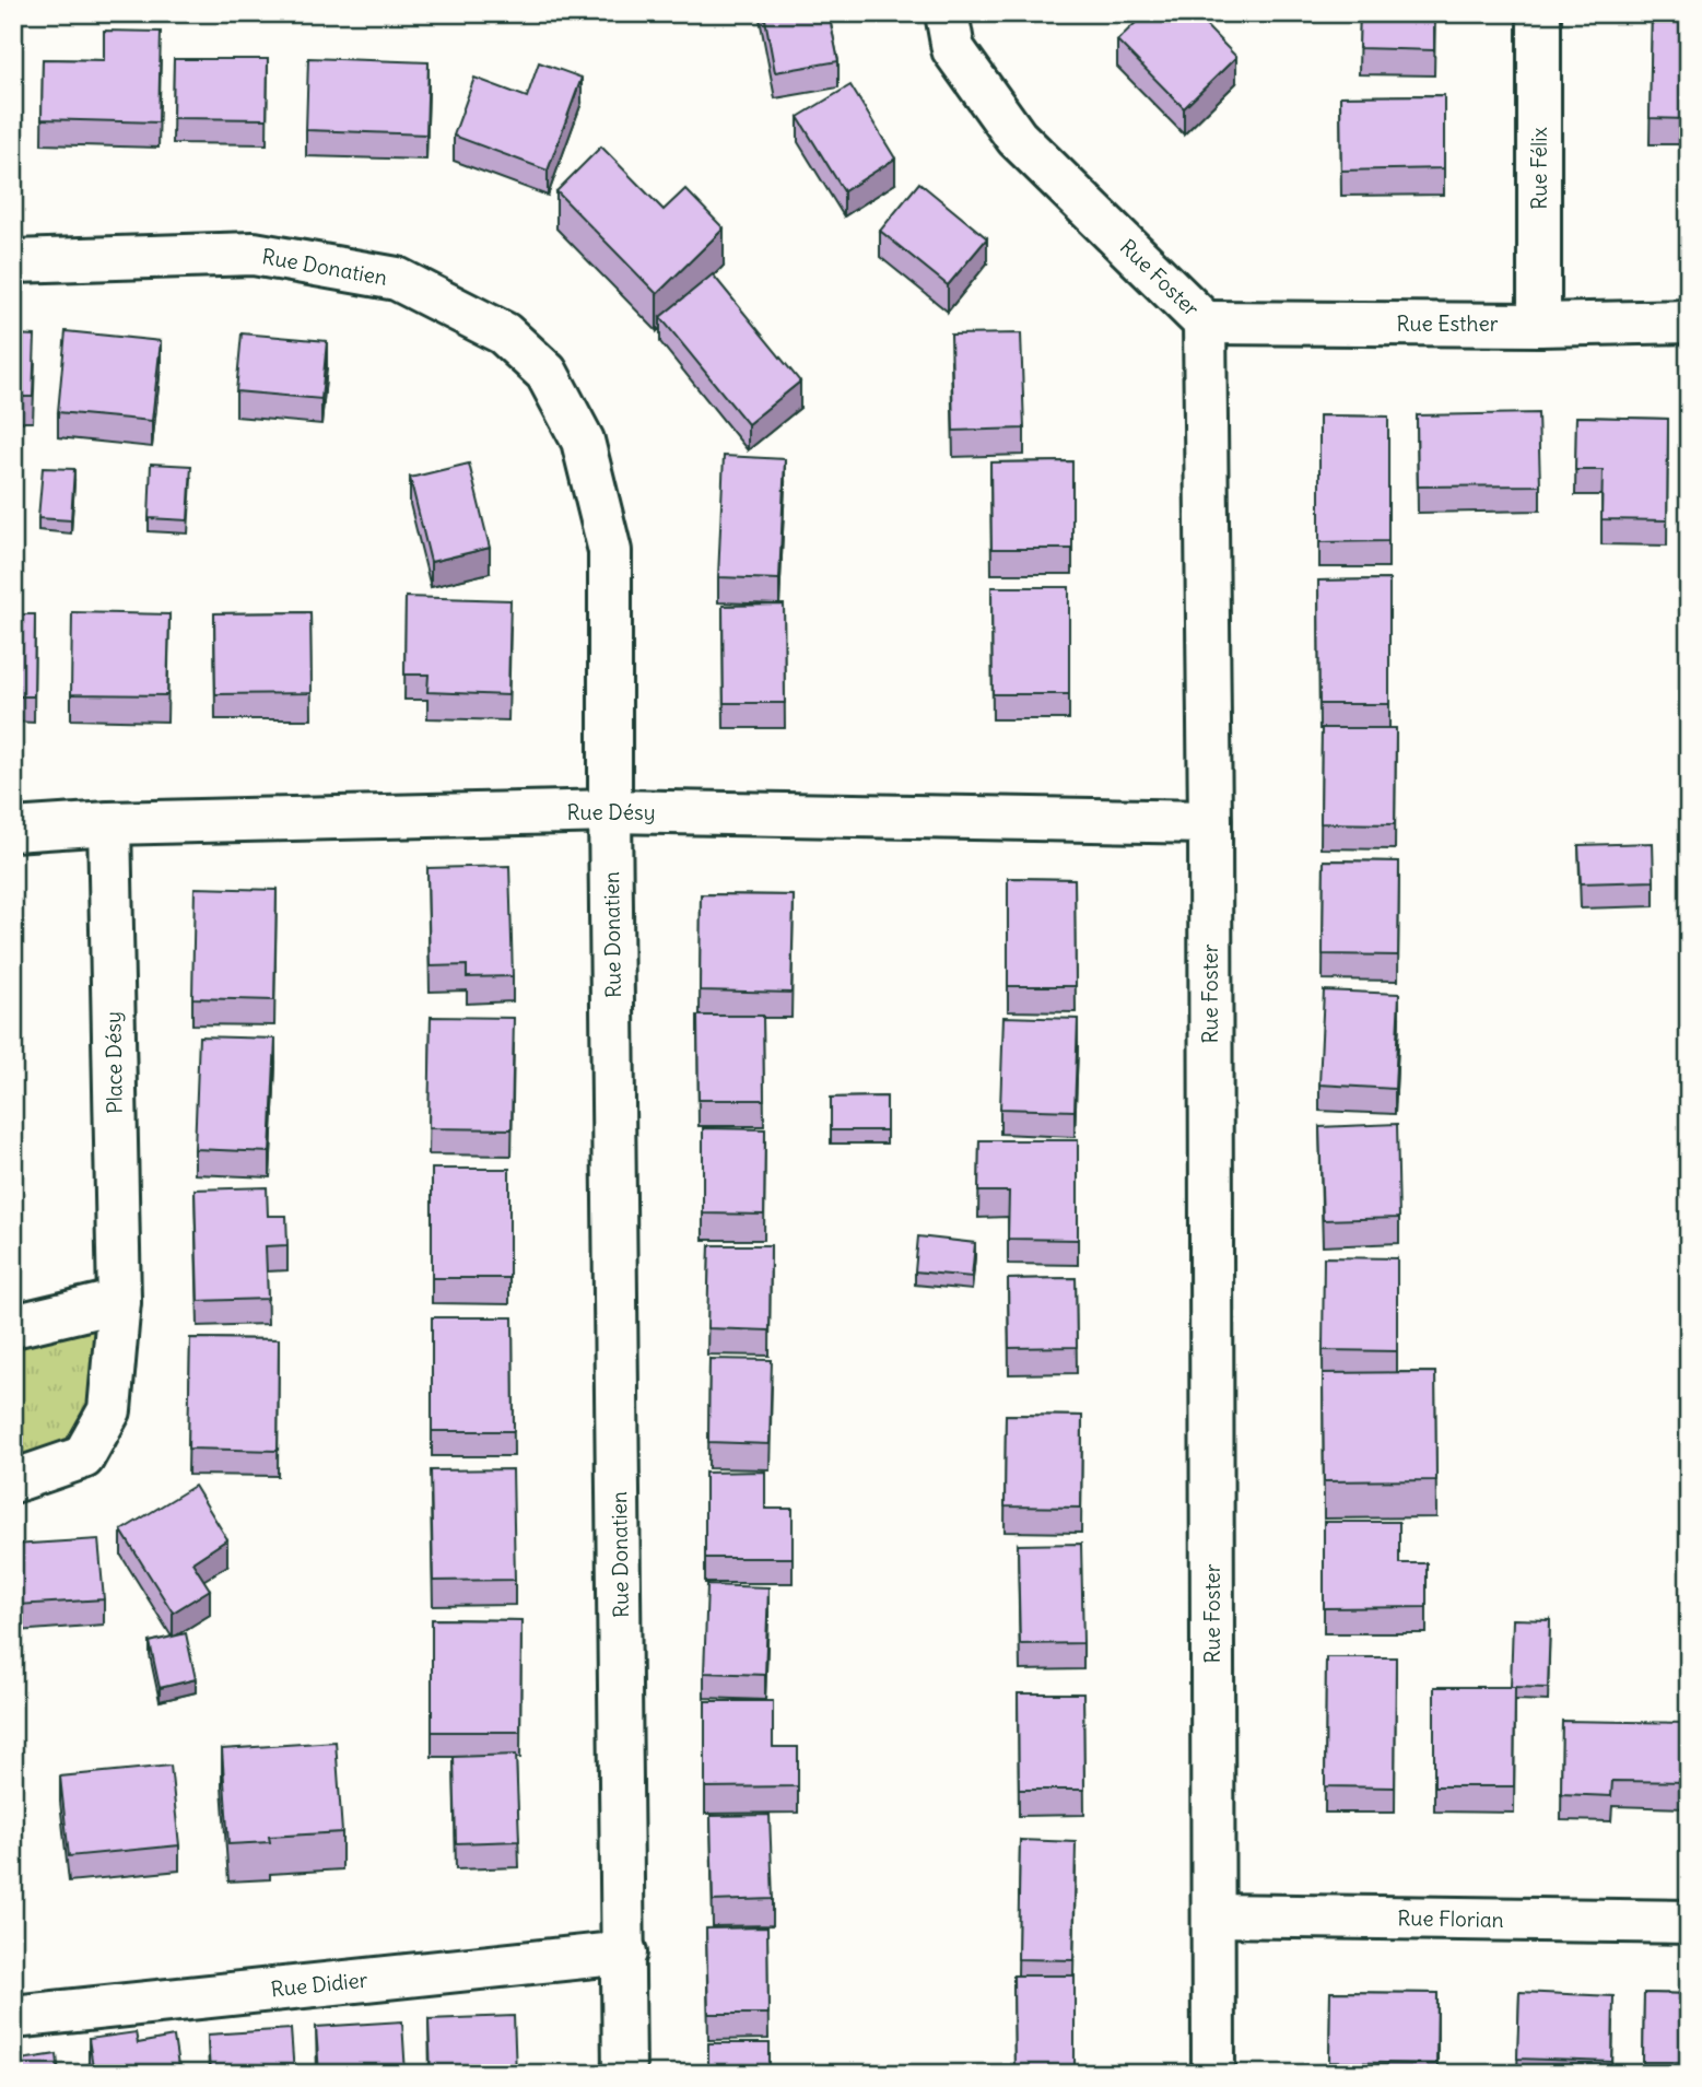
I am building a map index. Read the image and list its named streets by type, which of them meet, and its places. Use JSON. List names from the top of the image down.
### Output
{
  "streets": {
    "street": [
      "Rue Félix",
      "Rue Donatien",
      "Rue Foster",
      "Rue Esther",
      "Rue Désy",
      "Place Désy",
      "Rue Florian",
      "Rue Didier"
    ]
  },
  "crossings": [
    ["Rue Félix", "Rue Esther"],
    ["Rue Donatien", "Rue Désy"],
    ["Rue Donatien", "Rue Didier"],
    ["Rue Foster", "Rue Esther"],
    ["Rue Foster", "Rue Désy"],
    ["Rue Foster", "Rue Florian"],
    ["Rue Désy", "Place Désy"]
  ]
}
